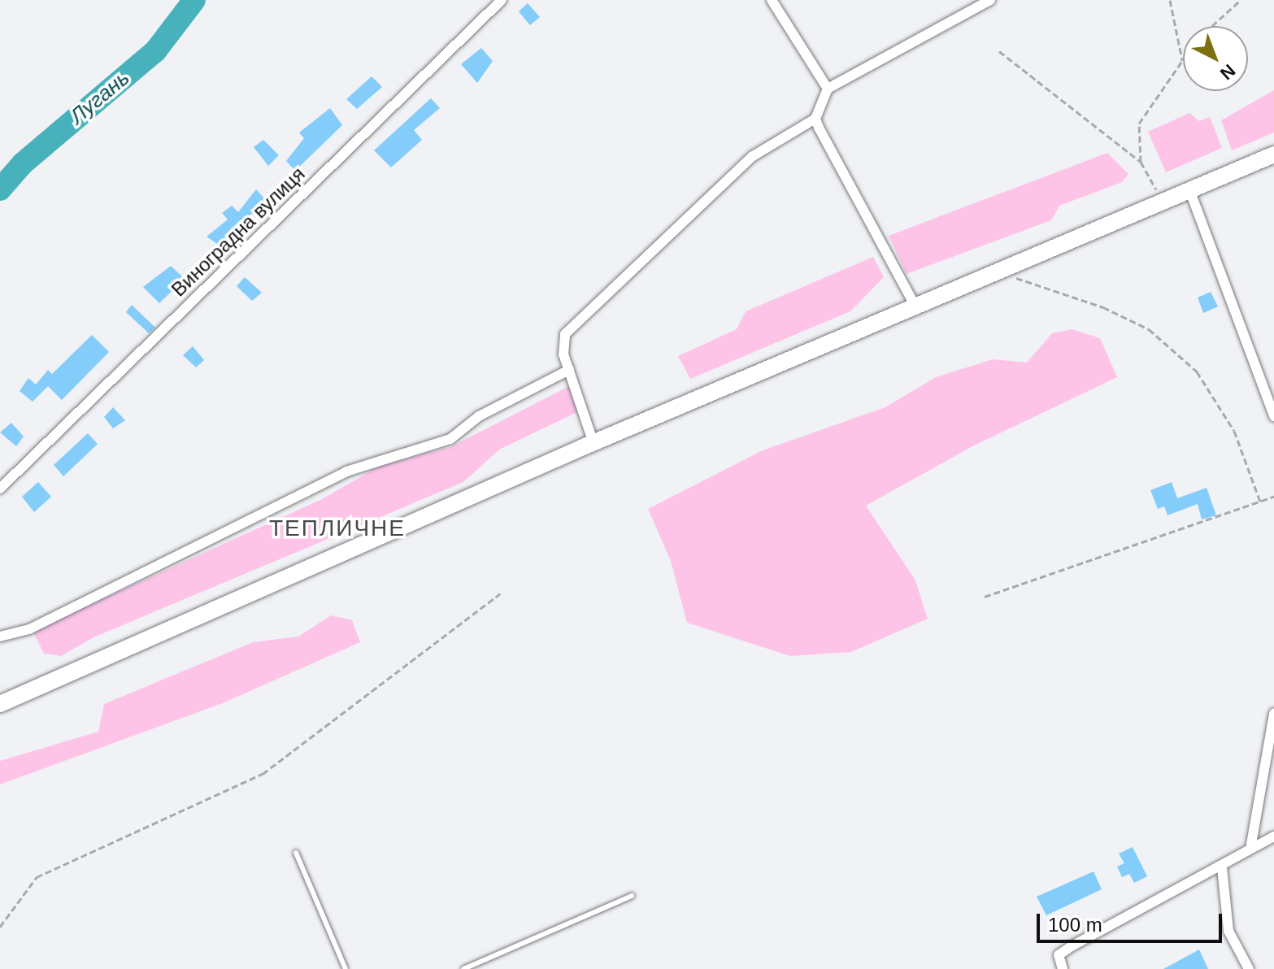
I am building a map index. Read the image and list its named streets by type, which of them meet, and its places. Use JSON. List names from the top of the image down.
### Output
{
  "streets": {
    "street": ["Виноградна вулиця"]
  },
  "districts": ["ТЕПЛИЧНЕ"],
  "water": ["Лугань"],
  "scale_bar": "100 m",
  "north": "bottom right"
}
